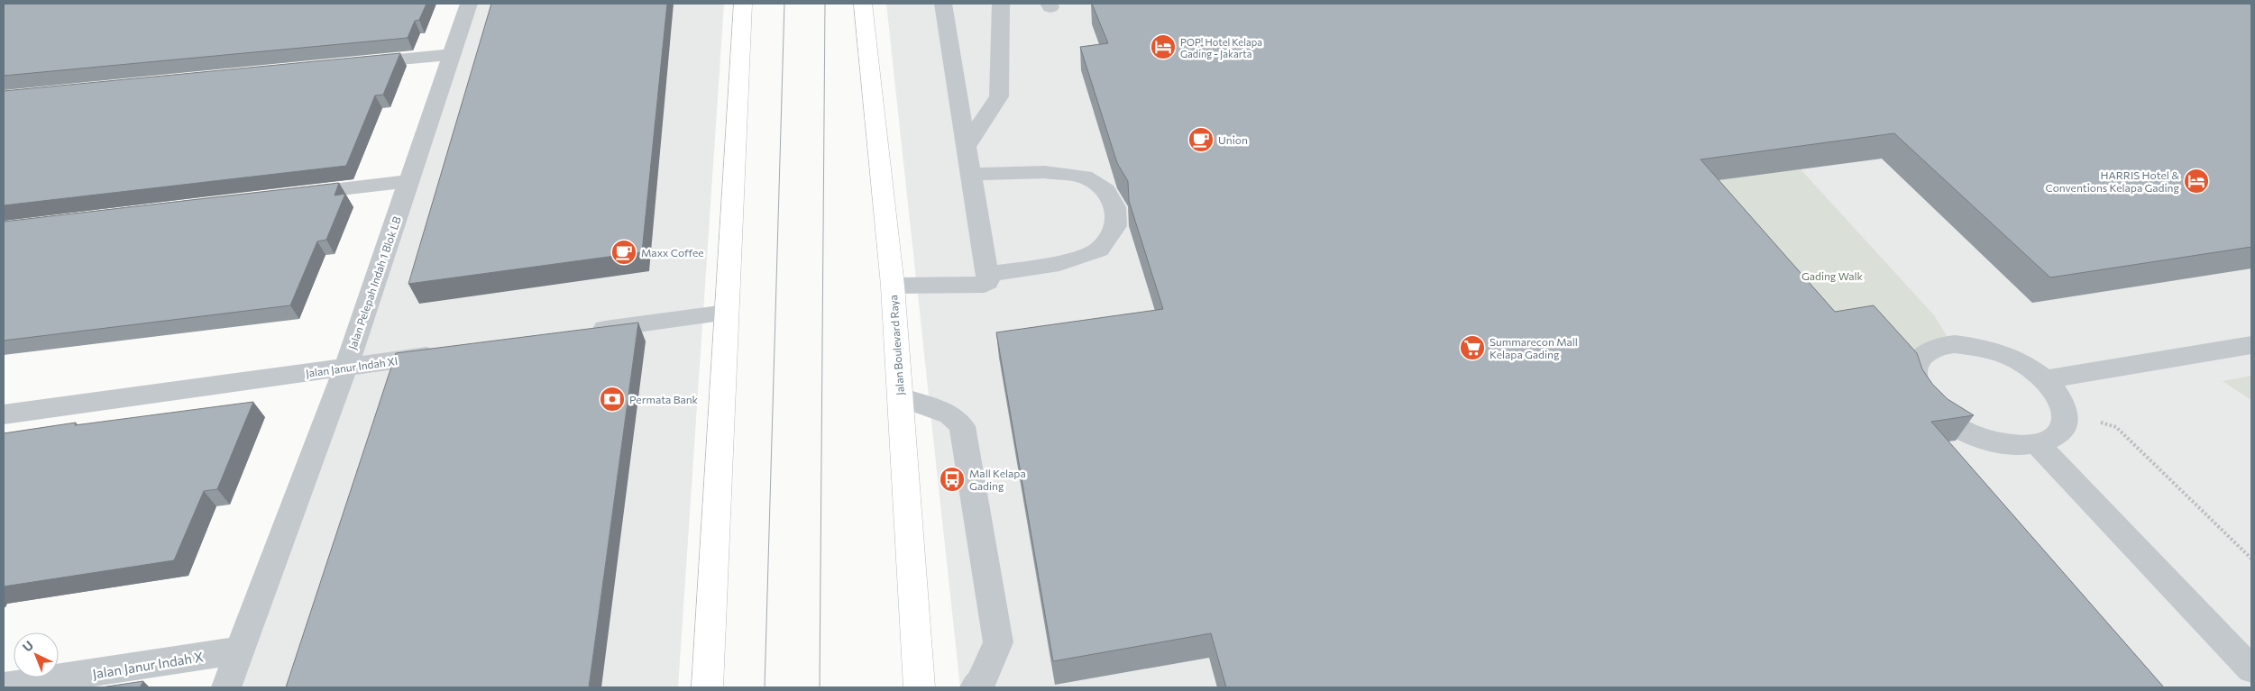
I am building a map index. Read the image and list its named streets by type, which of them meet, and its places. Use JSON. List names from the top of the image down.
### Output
{
  "streets": {
    "main road": ["Jalan Boulevard Raya"],
    "street": ["Jalan Pelepah Indah 1 Blok LB", "Jalan Janur Indah XI", "Jalan Janur Indah X"]
  },
  "crossings": [
    ["Jalan Pelepah Indah 1 Blok LB", "Jalan Janur Indah XI"],
    ["Jalan Pelepah Indah 1 Blok LB", "Jalan Janur Indah X"]
  ],
  "parks": ["Gading Walk"],
  "places": {
    "hotel": ["POP! Hotel Kelapa Gading - Jakarta", "HARRIS Hotel & Conventions Kelapa Gading"],
    "cafe": ["Union", "Maxx Coffee"],
    "supermarket": ["Summarecon Mall Kelapa Gading"],
    "bank": ["Permata Bank"],
    "bus stop": ["Mall Kelapa Gading"]
  },
  "north": "top left"
}
